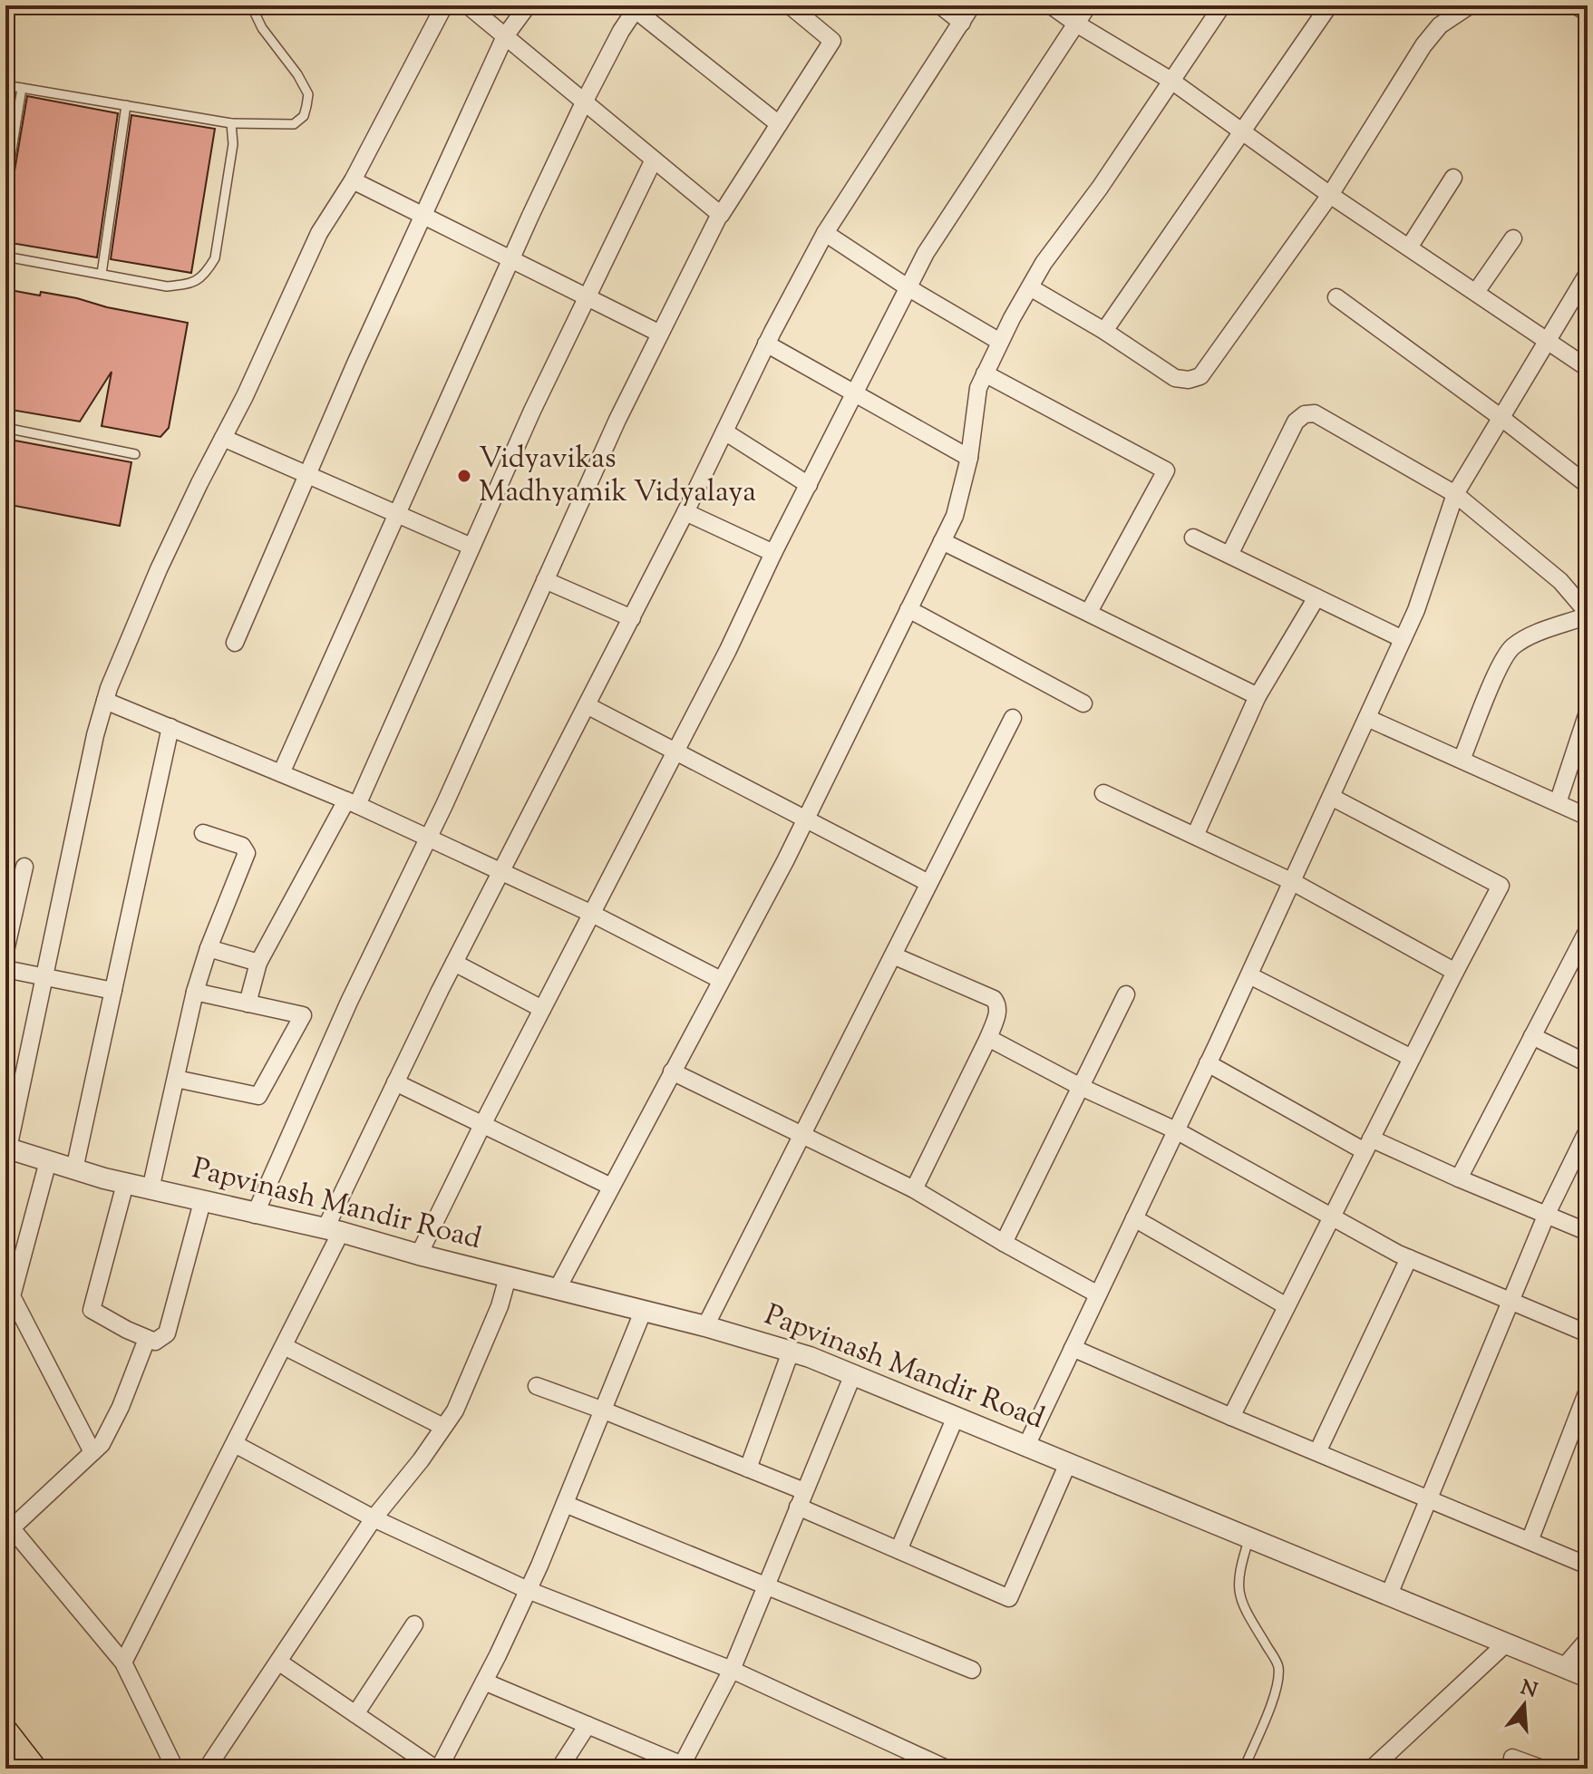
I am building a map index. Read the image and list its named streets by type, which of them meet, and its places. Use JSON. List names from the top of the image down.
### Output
{
  "streets": {
    "street": ["Papvinash Mandir Road"]
  },
  "places": ["Vidyavikas Madhyamik Vidyalaya"],
  "north": "top"
}
